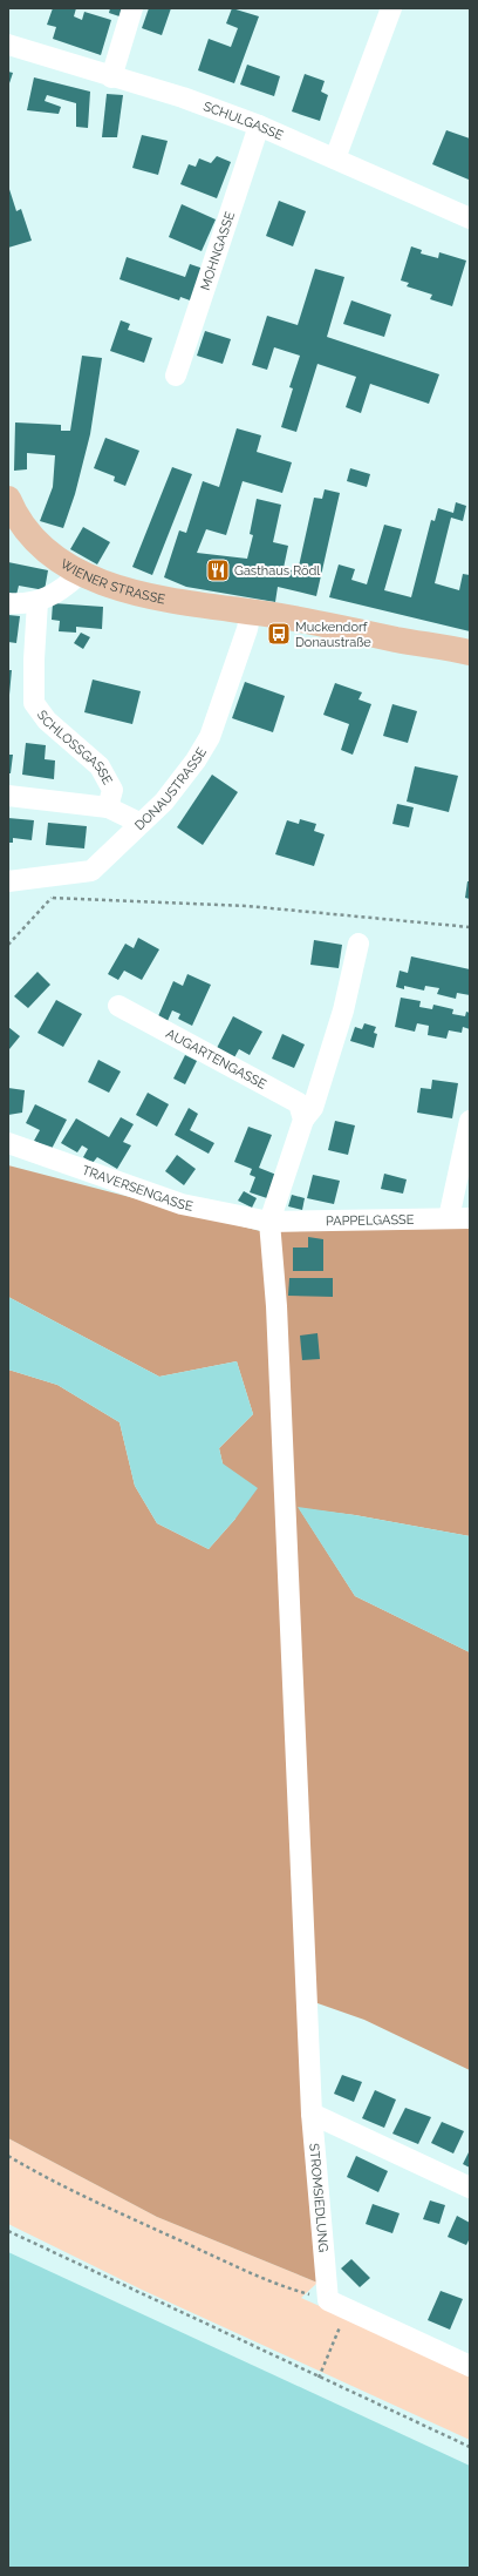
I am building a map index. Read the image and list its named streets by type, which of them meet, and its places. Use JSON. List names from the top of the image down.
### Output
{
  "streets": {
    "main road": ["WIENER STRASSE"],
    "street": [
      "SCHULGASSE",
      "MOHNGASSE",
      "SCHLOSSGASSE",
      "DONAUSTRASSE",
      "AUGARTENGASSE",
      "TRAVERSENGASSE",
      "PAPPELGASSE",
      "STROMSIEDLUNG"
    ]
  },
  "crossings": [
    ["SCHULGASSE", "MOHNGASSE"],
    ["WIENER STRASSE", "DONAUSTRASSE"],
    ["TRAVERSENGASSE", "PAPPELGASSE"],
    ["TRAVERSENGASSE", "STROMSIEDLUNG"],
    ["PAPPELGASSE", "STROMSIEDLUNG"]
  ],
  "places": {
    "restaurant": ["Gasthaus Rödl"],
    "bus stop": ["Muckendorf Donaustraße"]
  }
}
